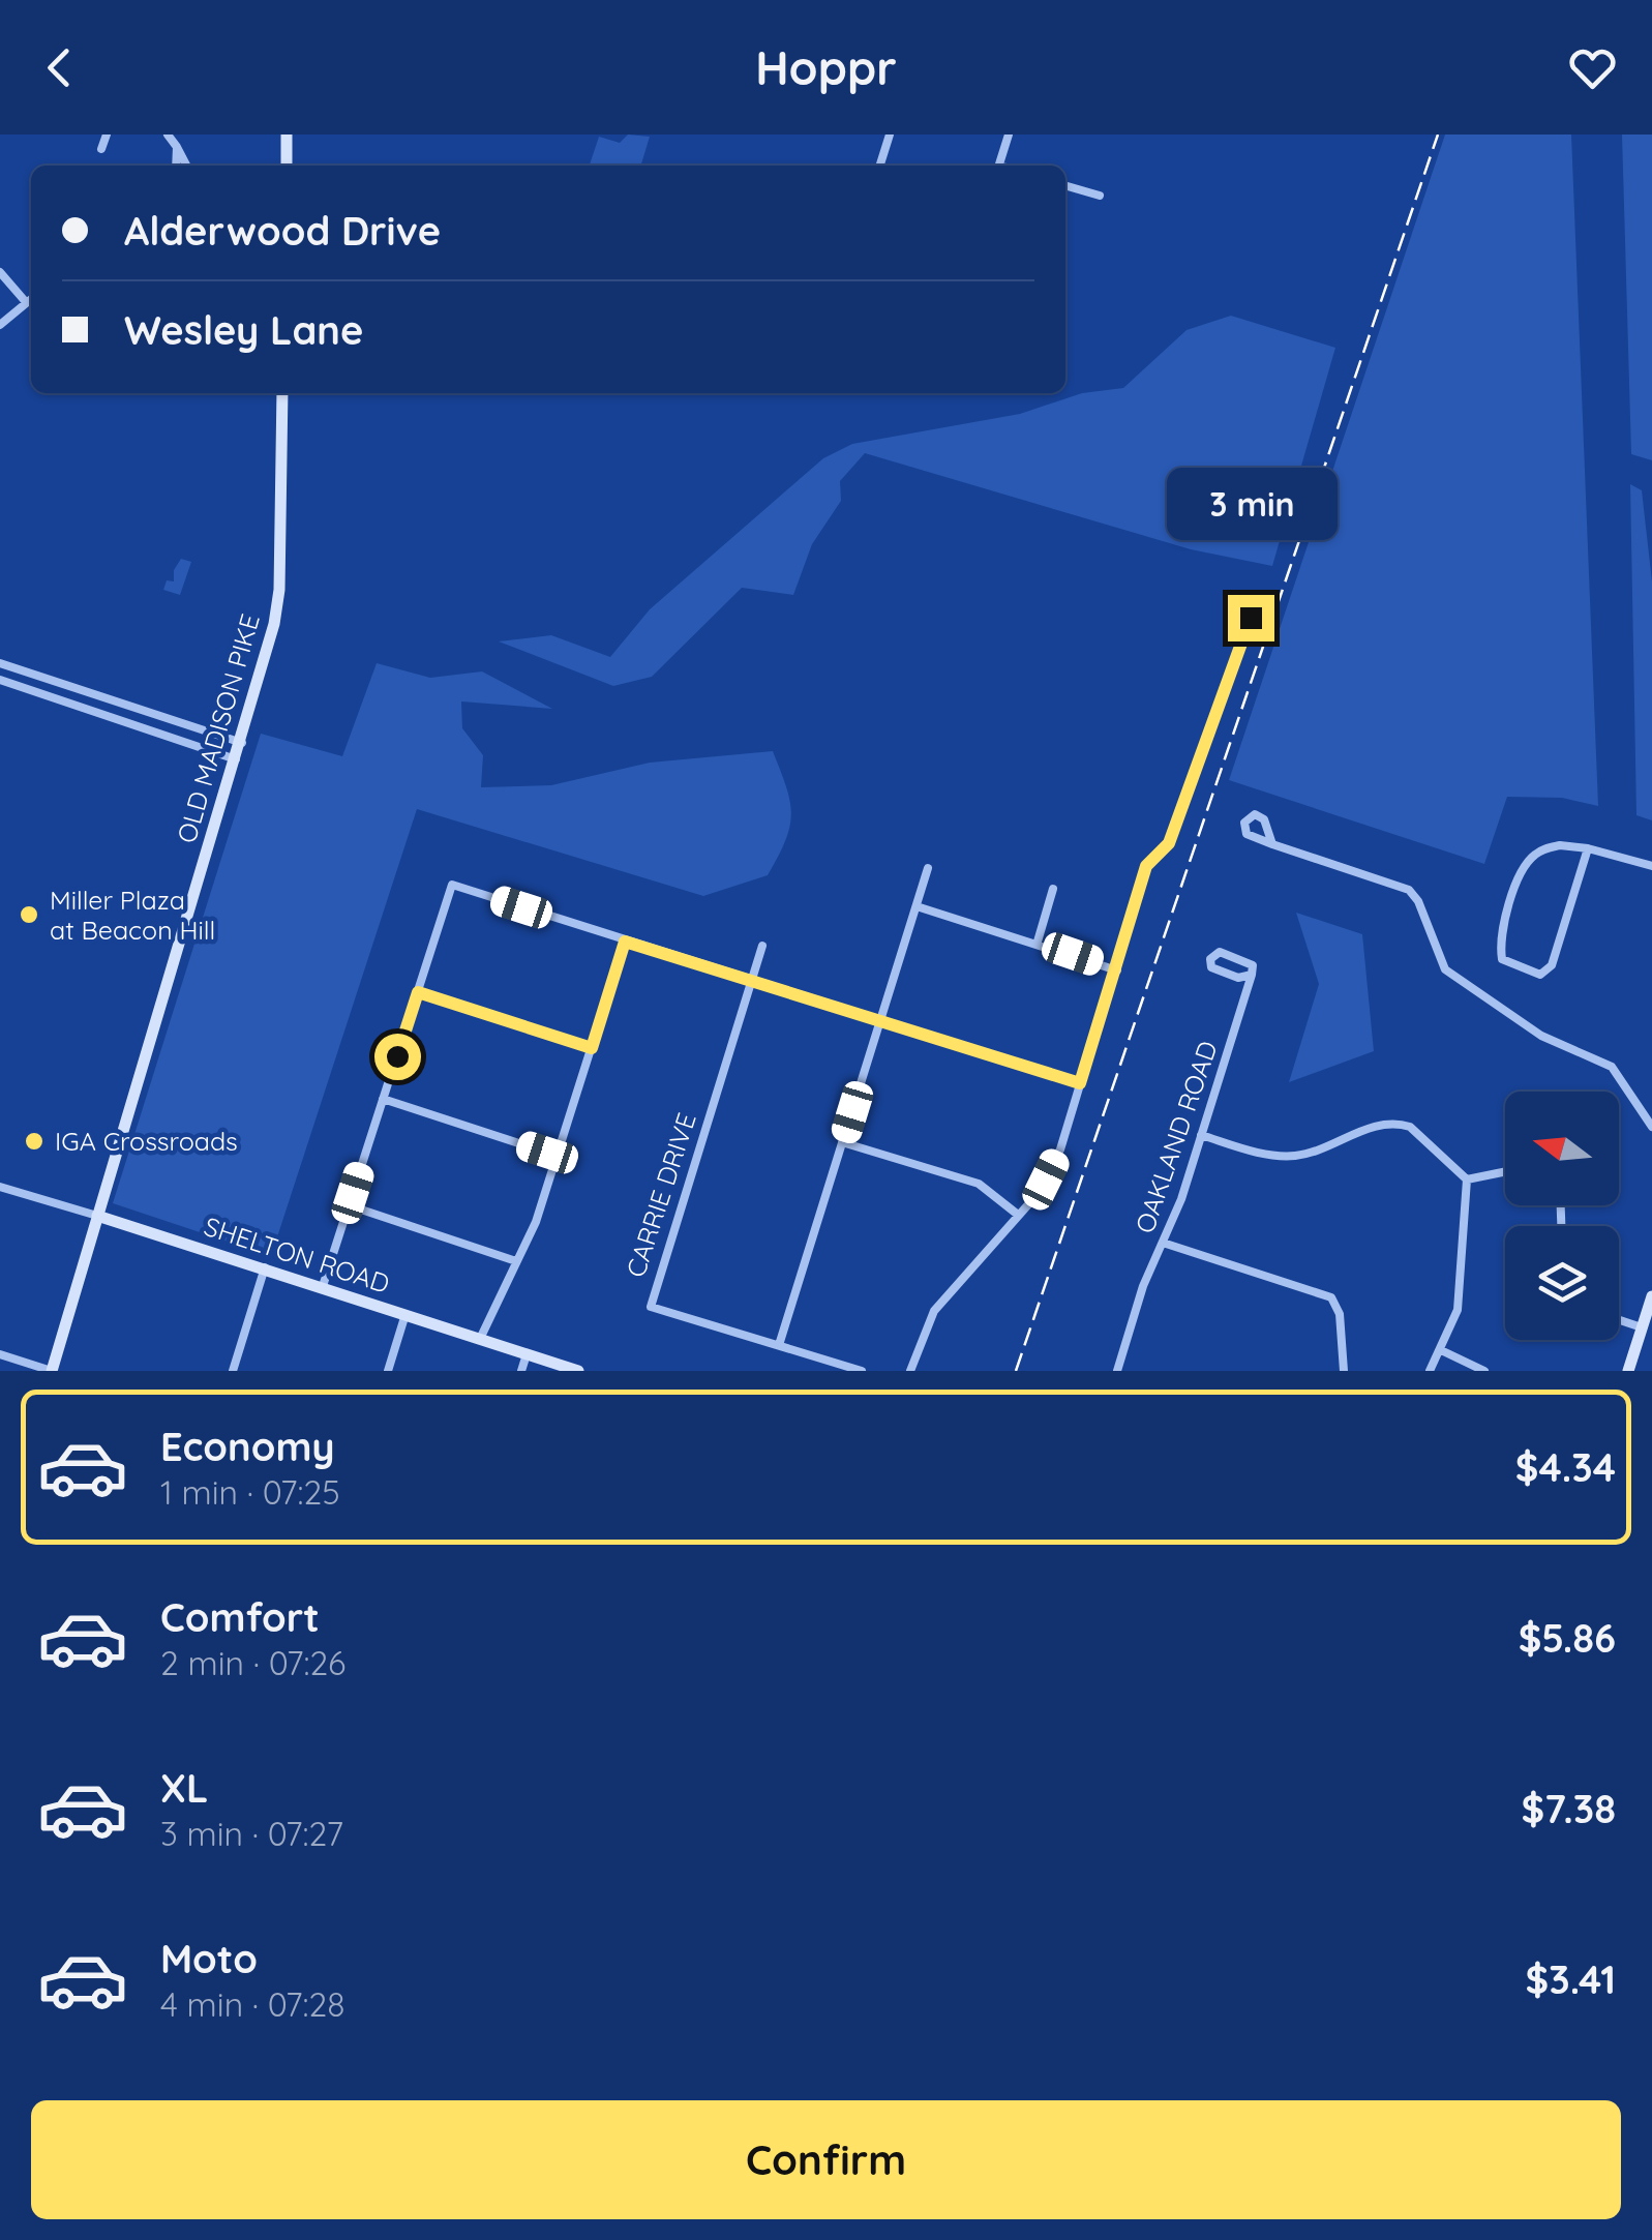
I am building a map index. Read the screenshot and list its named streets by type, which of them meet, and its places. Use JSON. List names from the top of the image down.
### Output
{
  "streets": {
    "main road": ["OLD MADISON PIKE", "SHELTON ROAD"],
    "street": ["OAKLAND ROAD", "CARRIE DRIVE"]
  },
  "crossings": [
    ["OLD MADISON PIKE", "SHELTON ROAD"]
  ],
  "places": ["Miller Plaza at Beacon Hill", "IGA Crossroads"],
  "north": "left",
  "page": {
    "header": "Hoppr",
    "banner": ["Alderwood Drive", "Wesley Lane"],
    "bubble": "3 min",
    "list": [
      {
        "name": "Economy",
        "note": "1 min · 07:25",
        "value": "$4.34"
      },
      {
        "name": "Comfort",
        "note": "2 min · 07:26",
        "value": "$5.86"
      },
      {
        "name": "XL",
        "note": "3 min · 07:27",
        "value": "$7.38"
      },
      {
        "name": "Moto",
        "note": "4 min · 07:28",
        "value": "$3.41"
      }
    ],
    "buttons": "Confirm"
  }
}
